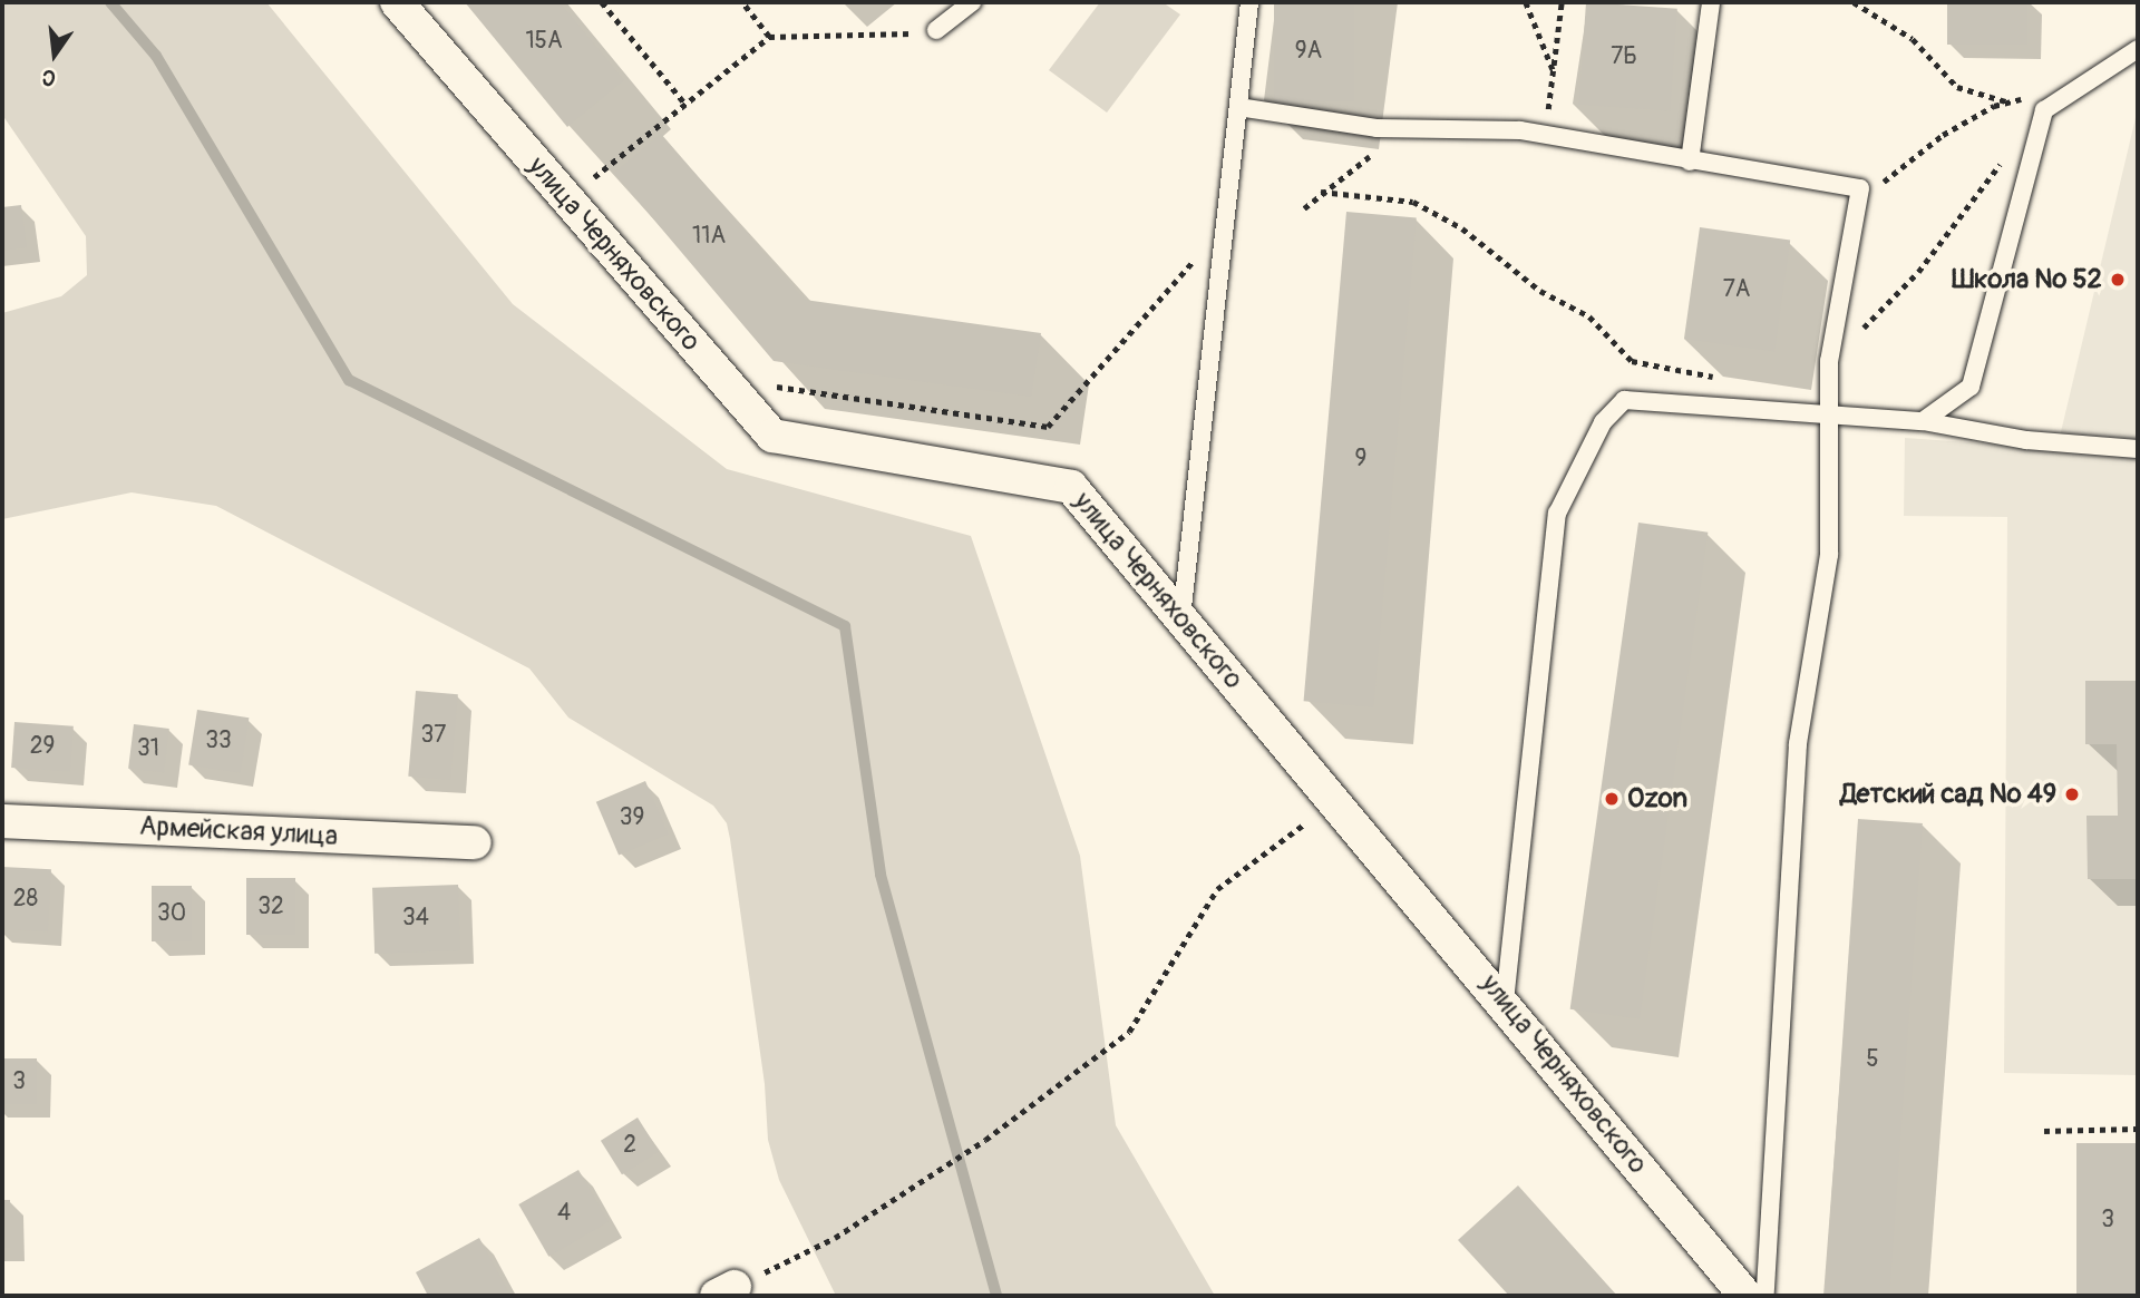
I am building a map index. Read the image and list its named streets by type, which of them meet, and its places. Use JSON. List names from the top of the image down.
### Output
{
  "streets": {
    "street": ["улица Черняховского", "Армейская улица"]
  },
  "places": ["Школа № 52", "Детский сад № 49", "Ozon"],
  "house_numbers": [
    "15А",
    "9А",
    "7Б",
    "11А",
    "7А",
    "9",
    "37",
    "33",
    "29",
    "31",
    "39",
    "28",
    "32",
    "30",
    "34",
    "5",
    "3",
    "2",
    "4",
    "3"
  ],
  "north": "bottom"
}
